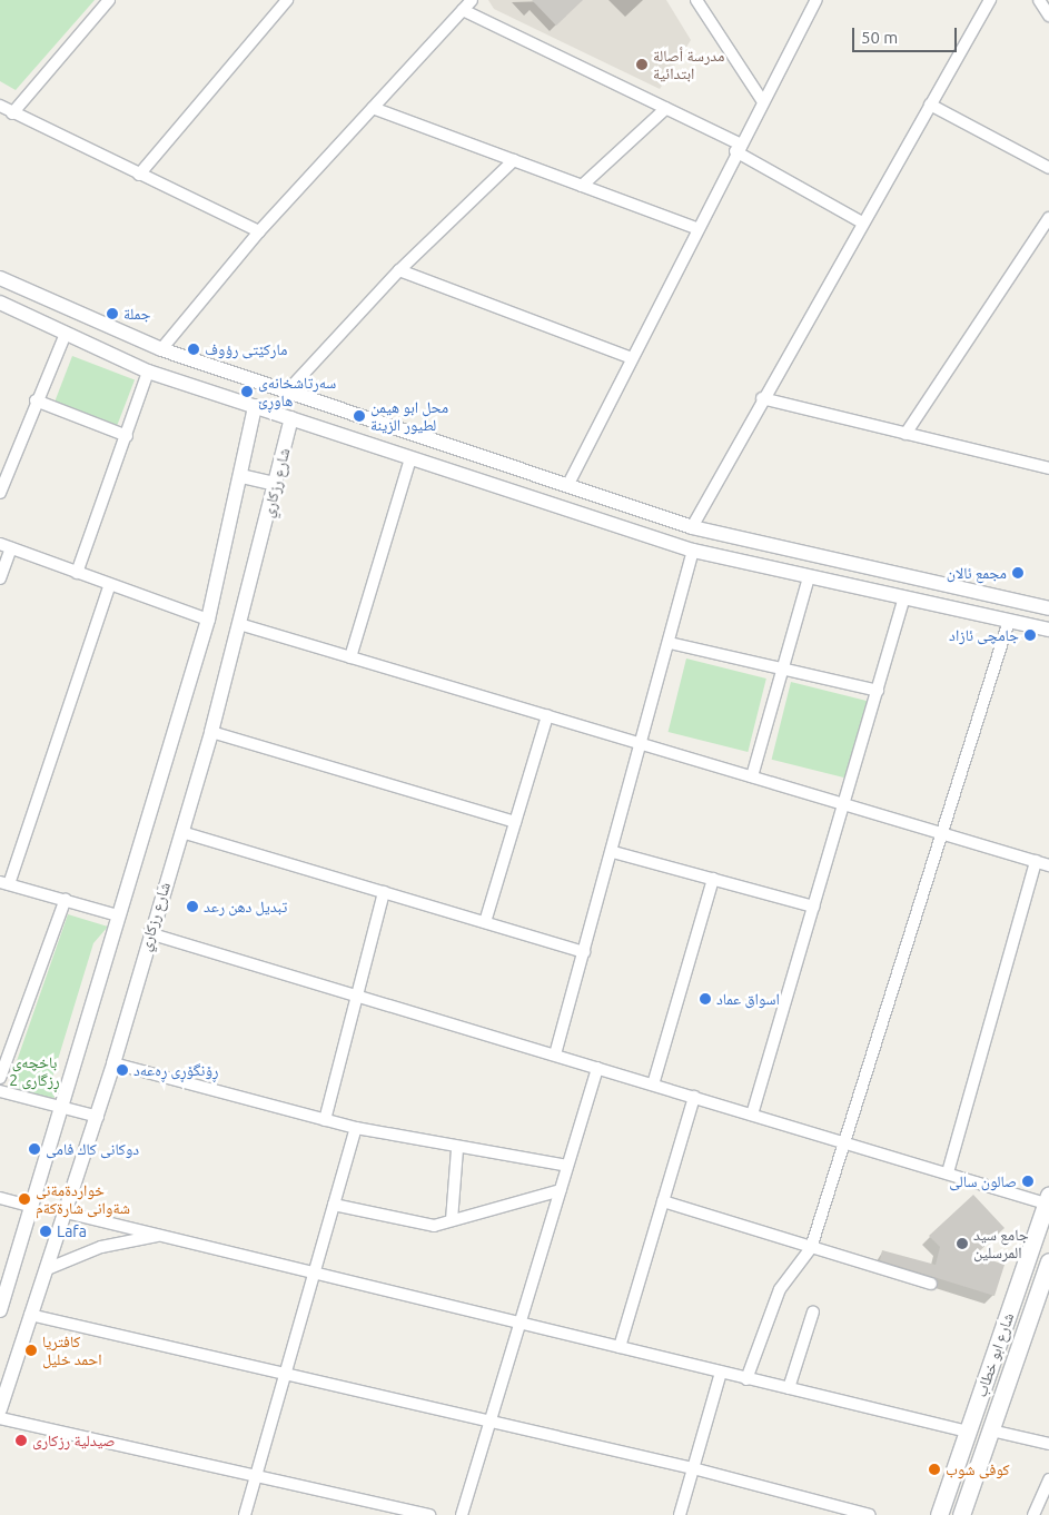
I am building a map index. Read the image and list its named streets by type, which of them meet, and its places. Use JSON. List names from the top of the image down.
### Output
{
  "streets": {
    "main road": ["شارع ابو خطاب"],
    "street": ["شارع رزكاري"]
  },
  "parks": ["باخچەی ڕزگاری 2"],
  "places": [
    "مدرسة أصالة ابتدائية",
    "جملة",
    "ماركێتى رؤوف",
    "سەرتاشخانەى ھاوڕێ",
    "محل ابو هيمن لطيور الزينة",
    "مجمع ئالان",
    "جامچی ئازاد",
    "تبديل دهن رعد",
    "اسواق عماد",
    "ڕۆنگۆڕی ڕەعەد",
    "دوكانى كاك فامى",
    "صالون سالى",
    "خواردةمةنى شةوانى شارةكةم",
    "Lafa",
    "جامع سيد المرسلين",
    "كافتريا احمد خليل",
    "صيدلية رزكارى",
    "كوفى شوب"
  ],
  "scale_bar": "50 m"
}
